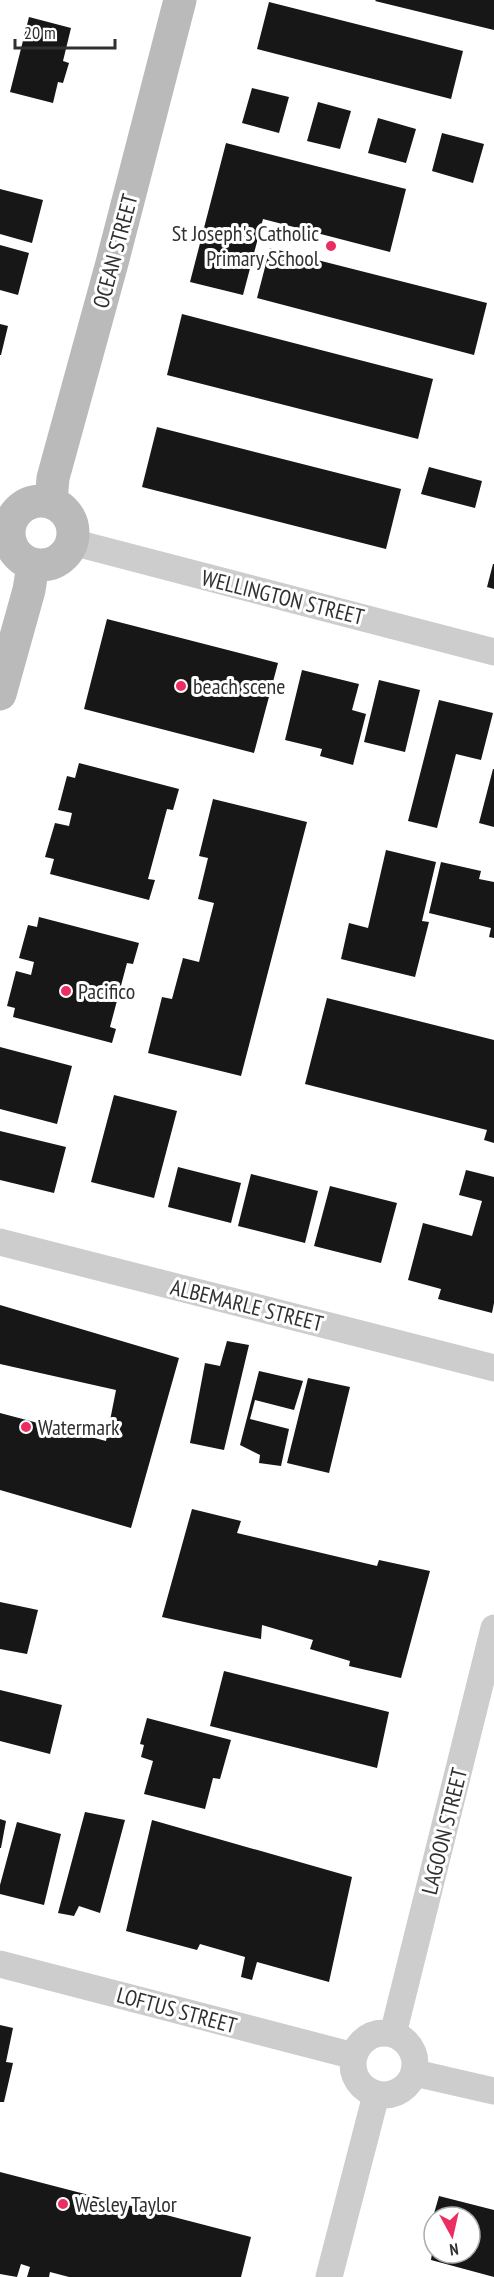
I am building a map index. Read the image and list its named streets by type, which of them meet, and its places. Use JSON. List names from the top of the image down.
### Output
{
  "streets": {
    "street": [
      "OCEAN STREET",
      "WELLINGTON STREET",
      "ALBEMARLE STREET",
      "LAGOON STREET",
      "LOFTUS STREET"
    ]
  },
  "crossings": [
    ["OCEAN STREET", "WELLINGTON STREET"],
    ["LAGOON STREET", "LOFTUS STREET"]
  ],
  "places": [
    "St Joseph's Catholic Primary School",
    "beach scene",
    "Pacifico",
    "Watermark",
    "Wesley Taylor"
  ],
  "scale_bar": "20 m",
  "north": "bottom"
}
